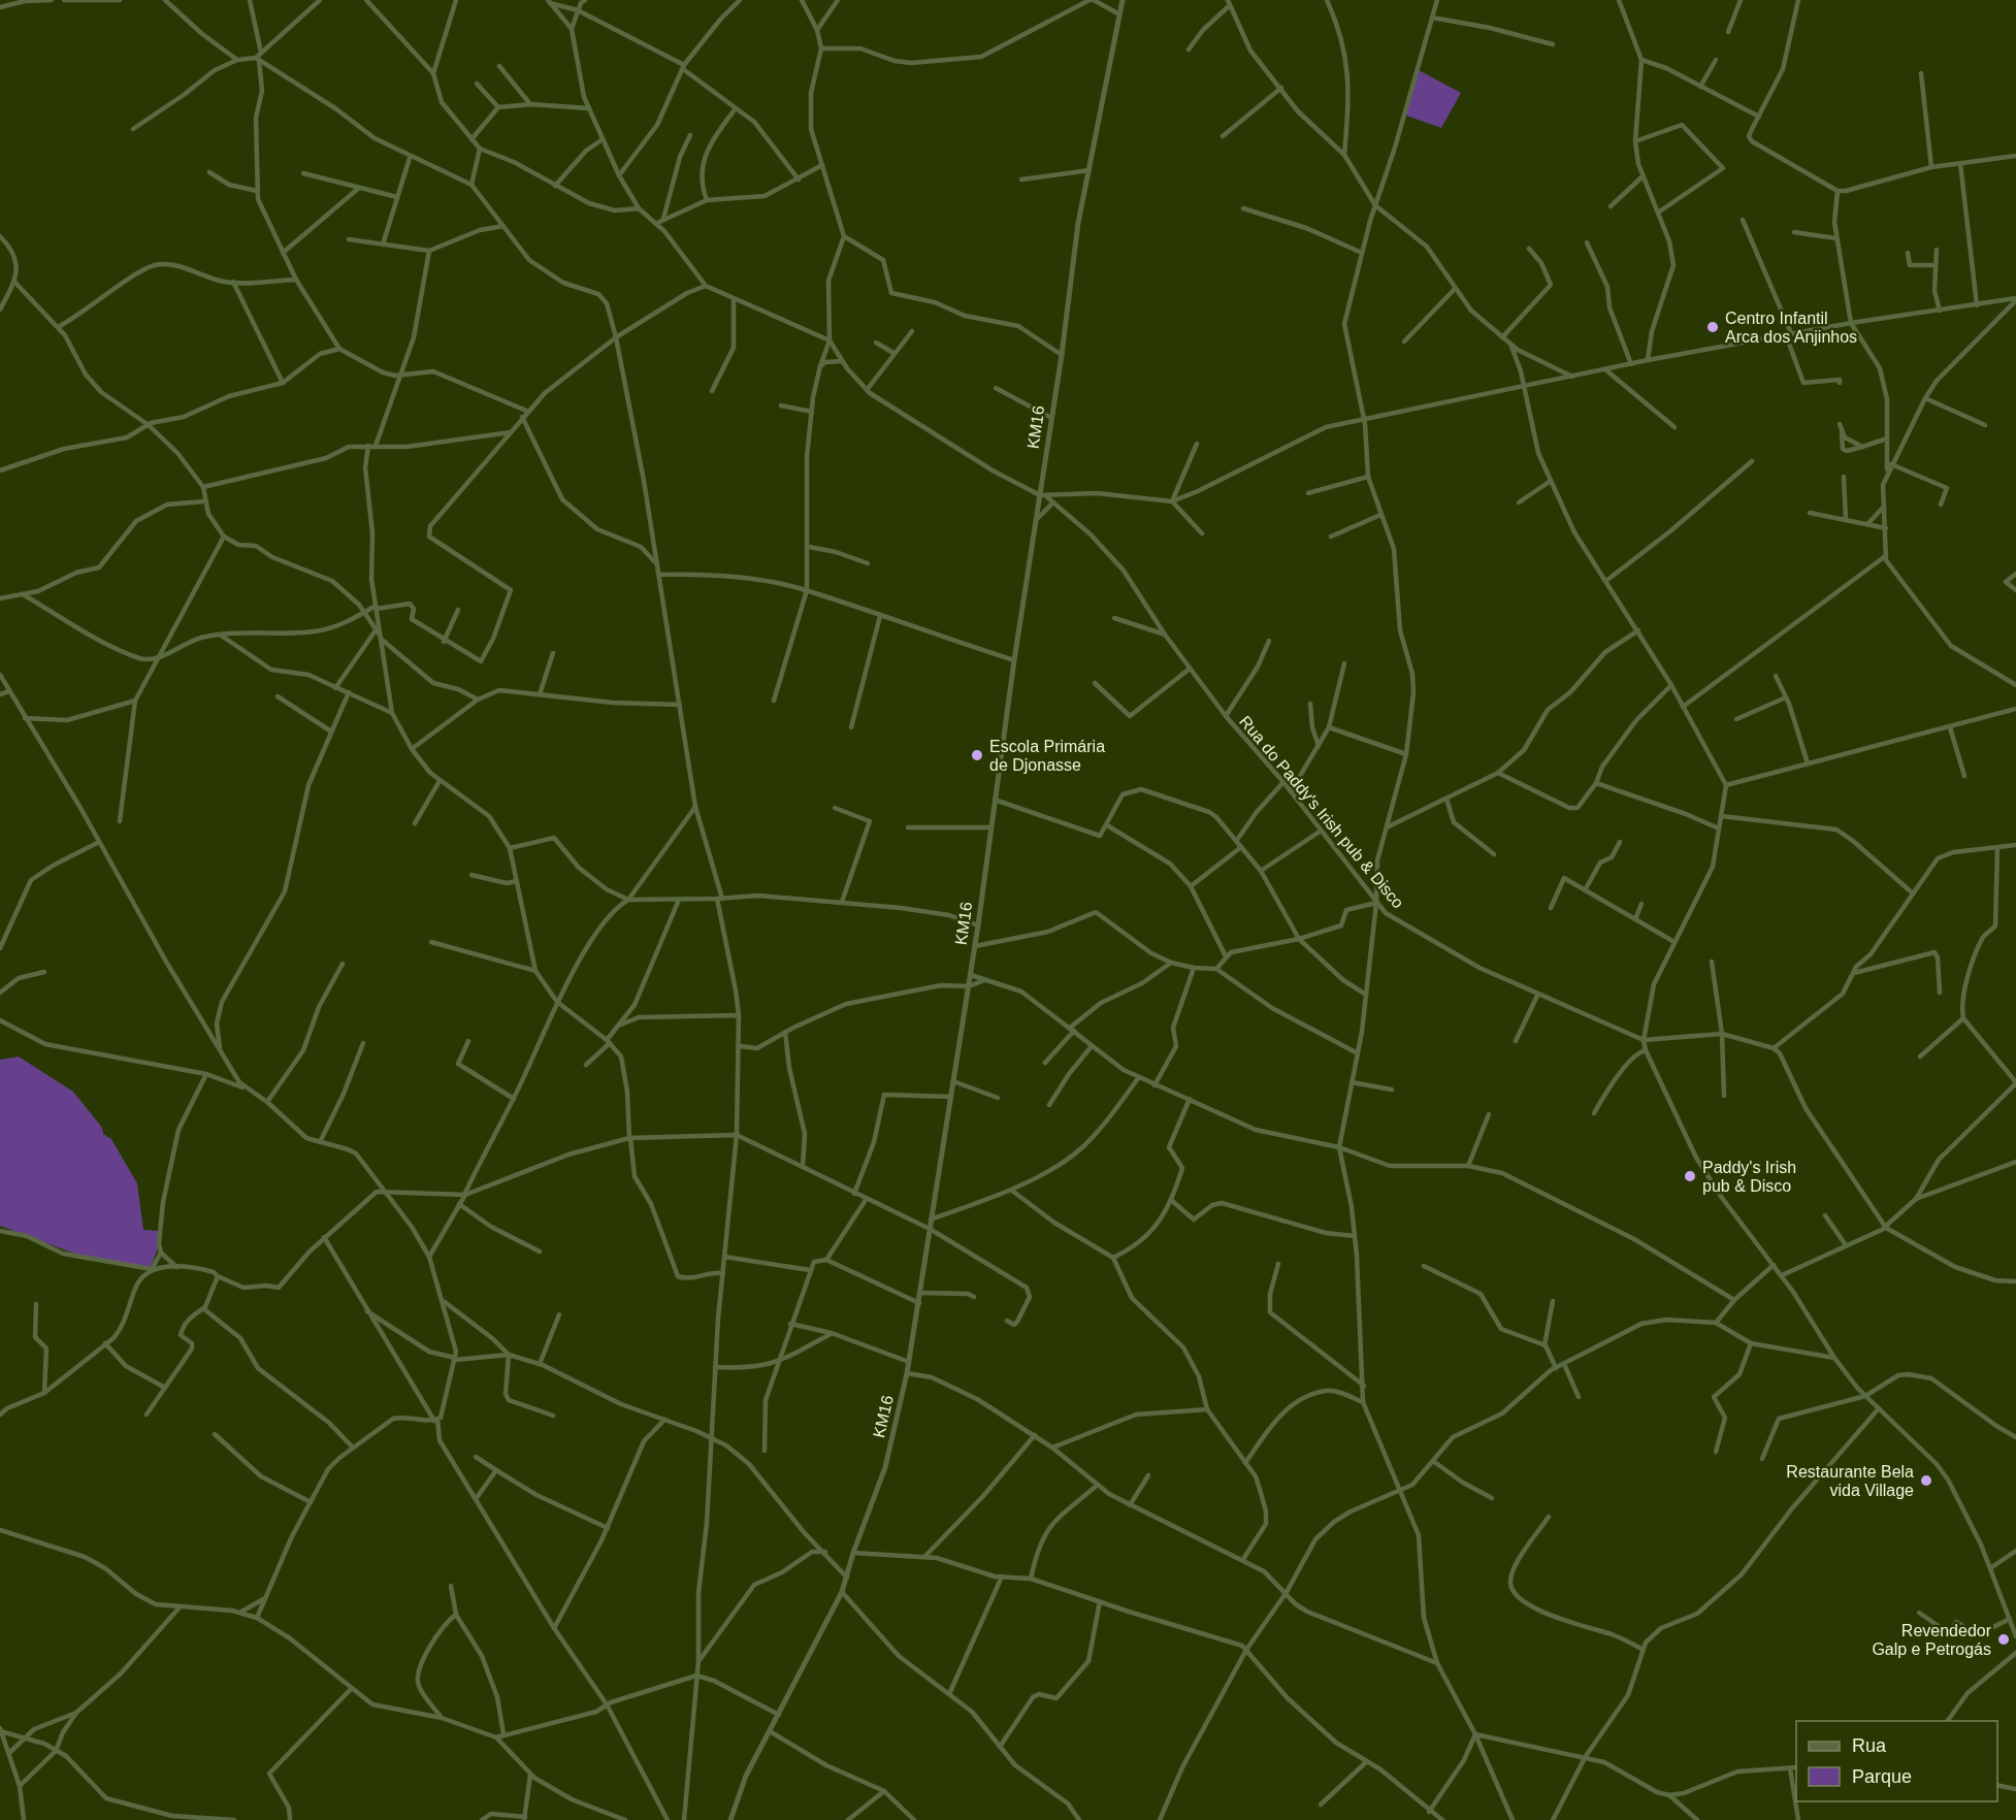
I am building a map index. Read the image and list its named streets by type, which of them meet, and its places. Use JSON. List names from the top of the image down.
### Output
{
  "streets": {
    "street": ["KM16", "Rua do Paddy's Irish pub & Disco"]
  },
  "crossings": [
    ["KM16", "Rua do Paddy's Irish pub & Disco"]
  ],
  "places": [
    "Centro Infantil Arca dos Anjinhos",
    "Escola Primária de Djonasse",
    "Paddy's Irish pub & Disco",
    "Restaurante Bela vida Village",
    "Revendedor Galp e Petrogás"
  ],
  "legend": ["Rua", "Parque"]
}
